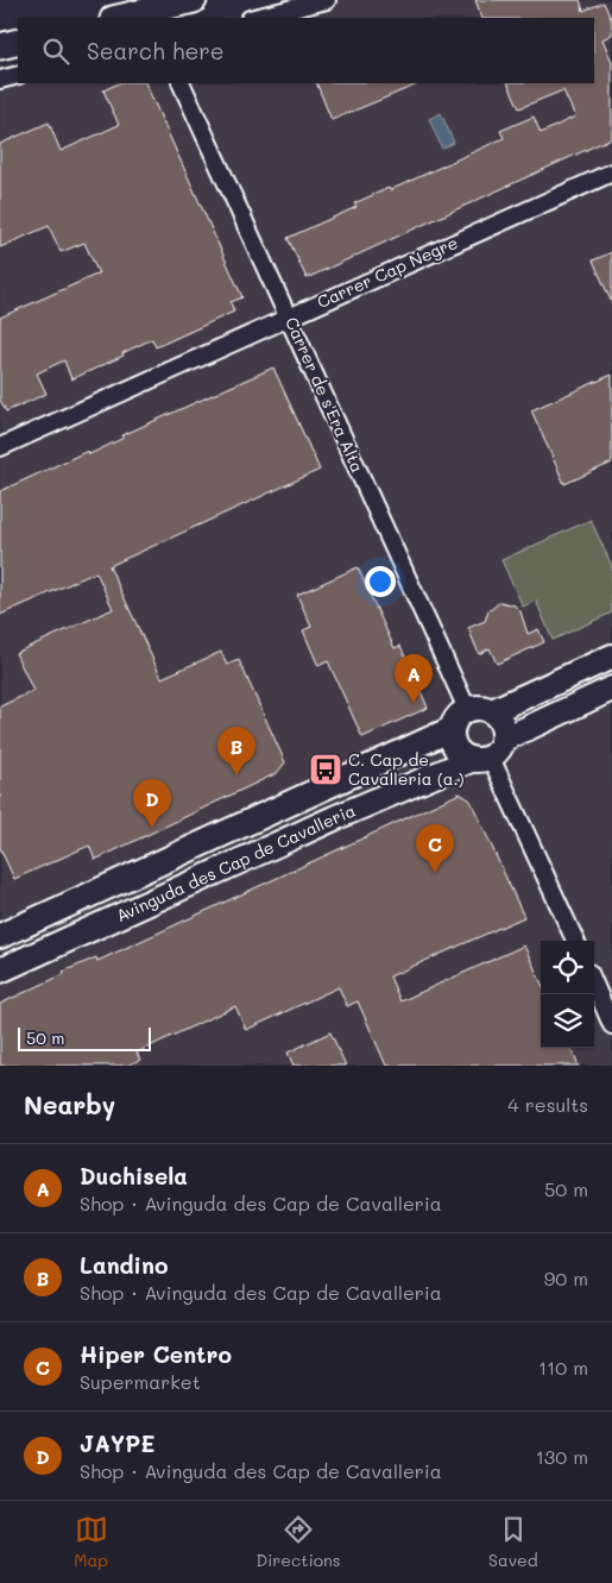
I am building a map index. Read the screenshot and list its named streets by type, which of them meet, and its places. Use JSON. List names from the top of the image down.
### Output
{
  "streets": {
    "street": ["Carrer Cap Negre", "Carrer de s'Era Alta", "Avinguda des Cap de Cavalleria"]
  },
  "crossings": [
    ["Carrer Cap Negre", "Carrer de s'Era Alta"],
    ["Carrer de s'Era Alta", "Avinguda des Cap de Cavalleria"]
  ],
  "places": {
    "bus stop": ["C. Cap de Cavalleria (a.)"]
  },
  "scale_bar": "50 m",
  "page": {
    "search": "Search here",
    "pins": [
      "A",
      "B",
      "D",
      "C"
    ],
    "scale": "50 m",
    "heading": ["Nearby", "4 results"],
    "list": [
      {
        "mark": "A",
        "name": "Duchisela",
        "note": "Shop · Avinguda des Cap de Cavalleria",
        "value": "50 m"
      },
      {
        "mark": "B",
        "name": "Landino",
        "note": "Shop · Avinguda des Cap de Cavalleria",
        "value": "90 m"
      },
      {
        "mark": "C",
        "name": "Hiper Centro",
        "note": "Supermarket",
        "value": "110 m"
      },
      {
        "mark": "D",
        "name": "JAYPE",
        "note": "Shop · Avinguda des Cap de Cavalleria",
        "value": "130 m"
      }
    ],
    "nav": ["Map", "Directions", "Saved"]
  }
}
